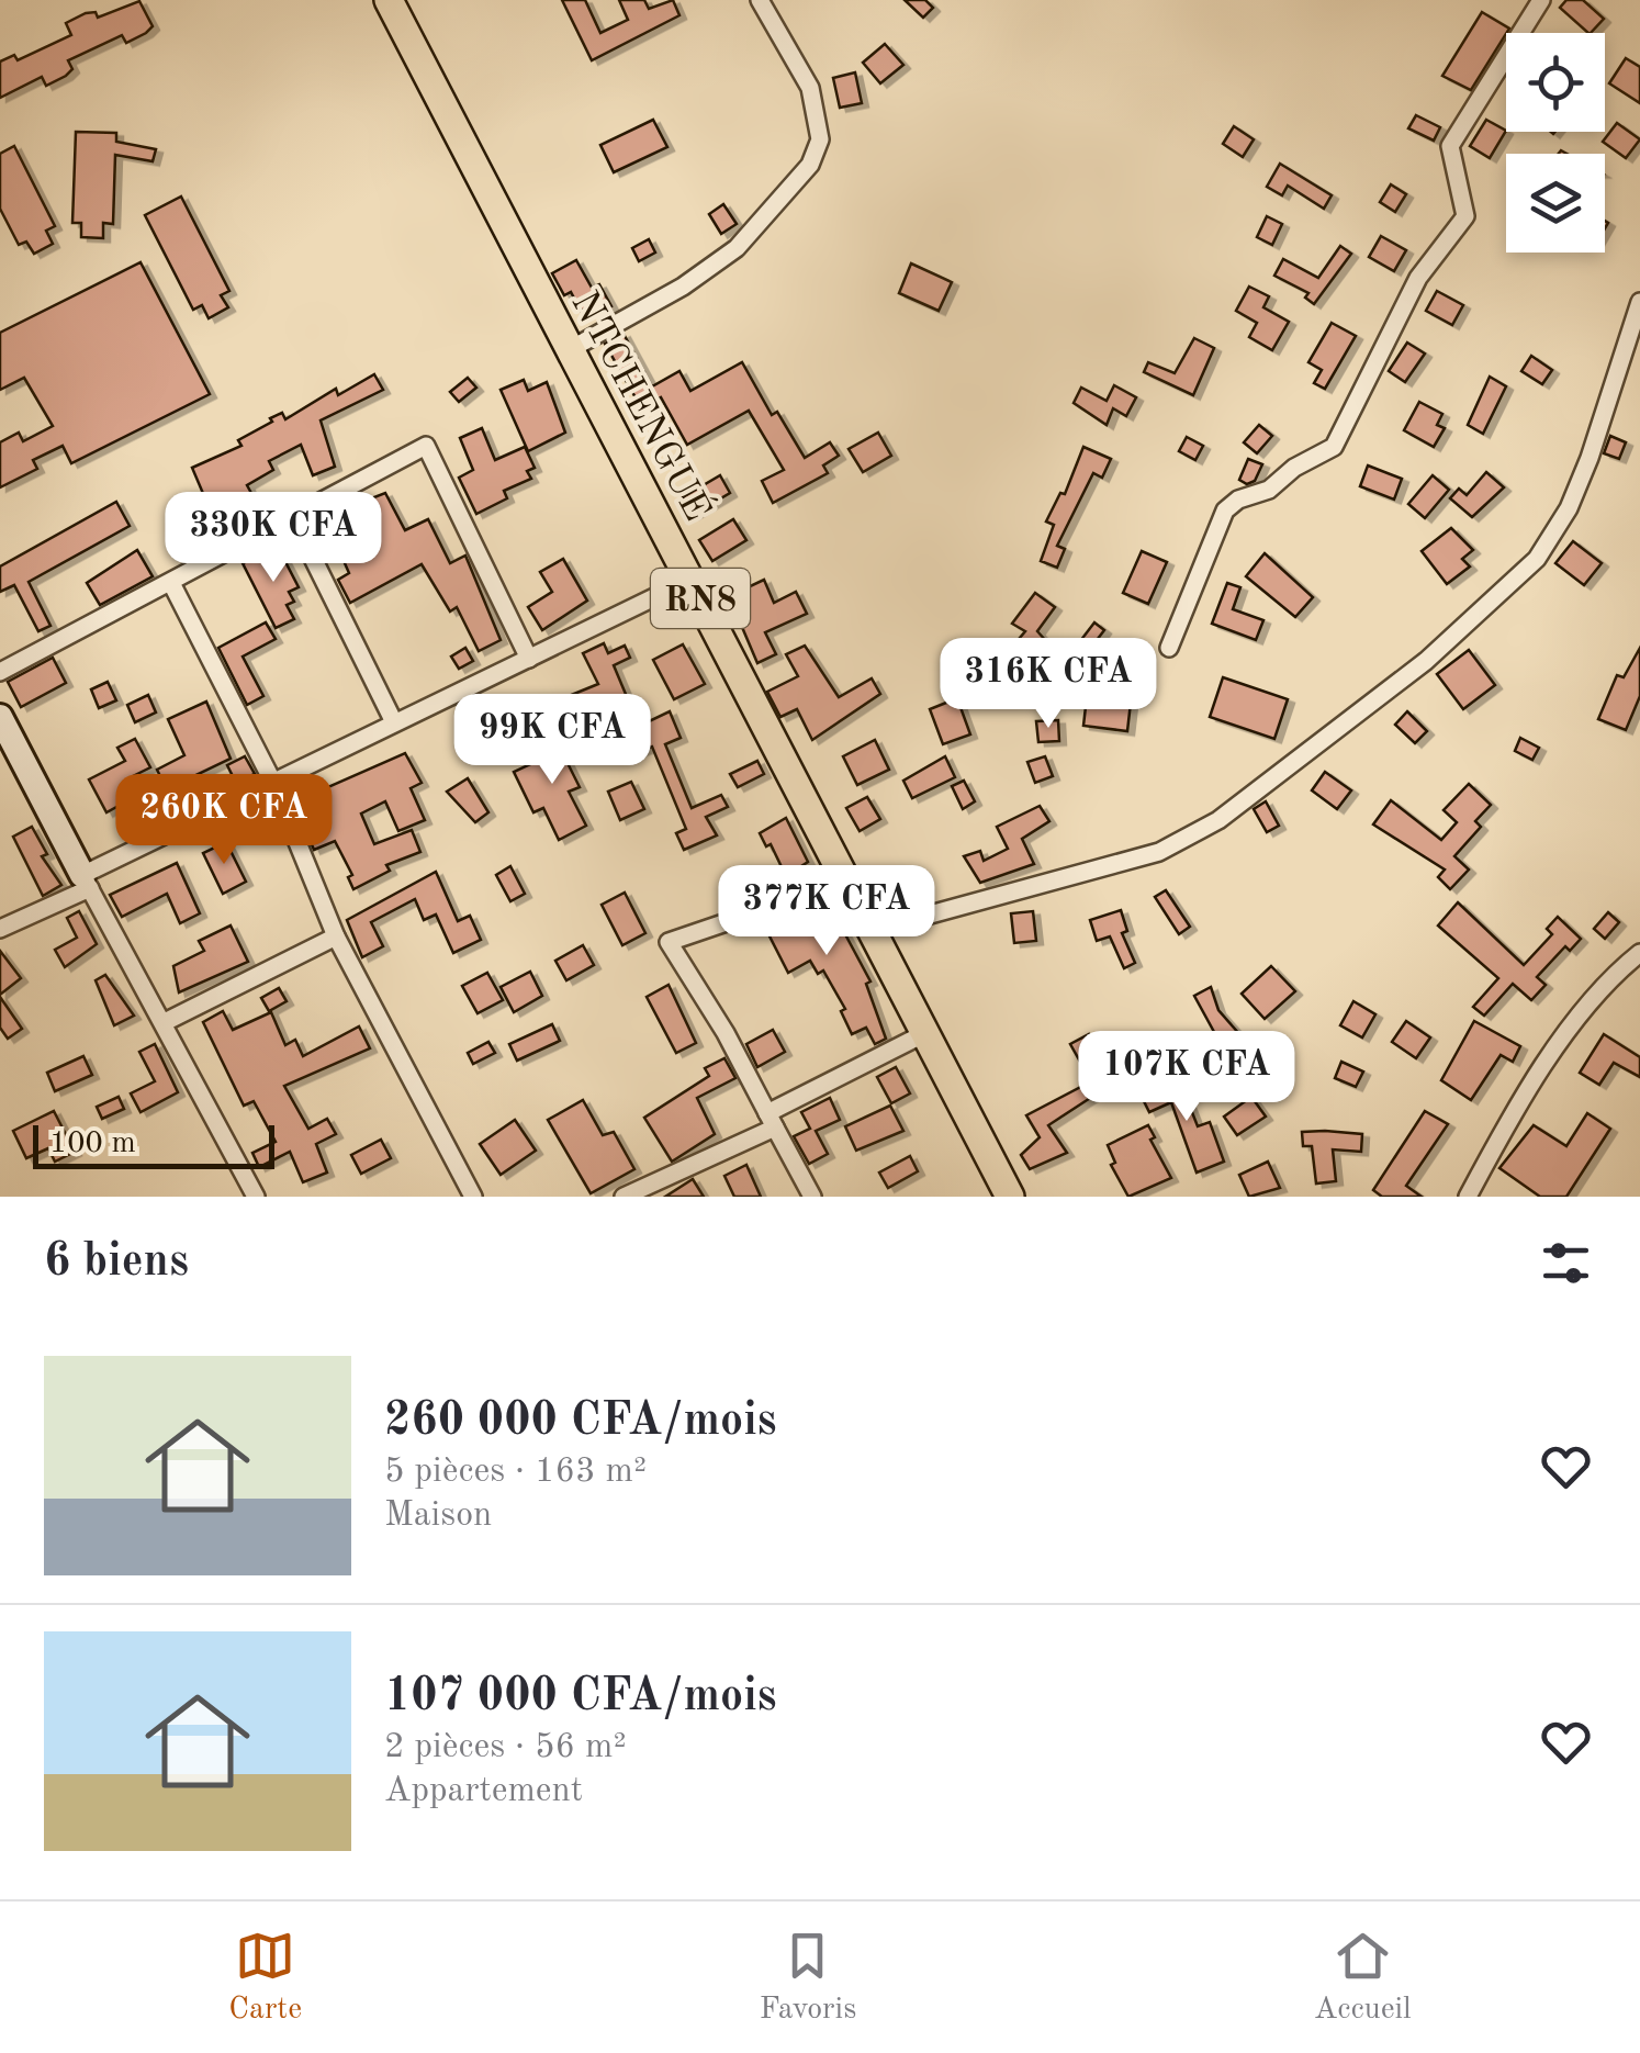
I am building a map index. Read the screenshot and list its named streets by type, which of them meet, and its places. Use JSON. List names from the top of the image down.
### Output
{
  "streets": {
    "main road": ["NTCHENGUÉ", "RN8"]
  },
  "scale_bar": "100 m",
  "page": {
    "price": [
      "330K CFA",
      "316K CFA",
      "99K CFA",
      "260K CFA",
      "377K CFA",
      "107K CFA"
    ],
    "scale": "100 m",
    "heading": "6 biens",
    "list": [
      {
        "name": "260 000 CFA/mois",
        "note": "5 pièces · 163 m² · Maison"
      },
      {
        "name": "107 000 CFA/mois",
        "note": "2 pièces · 56 m² · Appartement"
      }
    ],
    "tabs": ["Carte", "Favoris", "Accueil"]
  }
}
